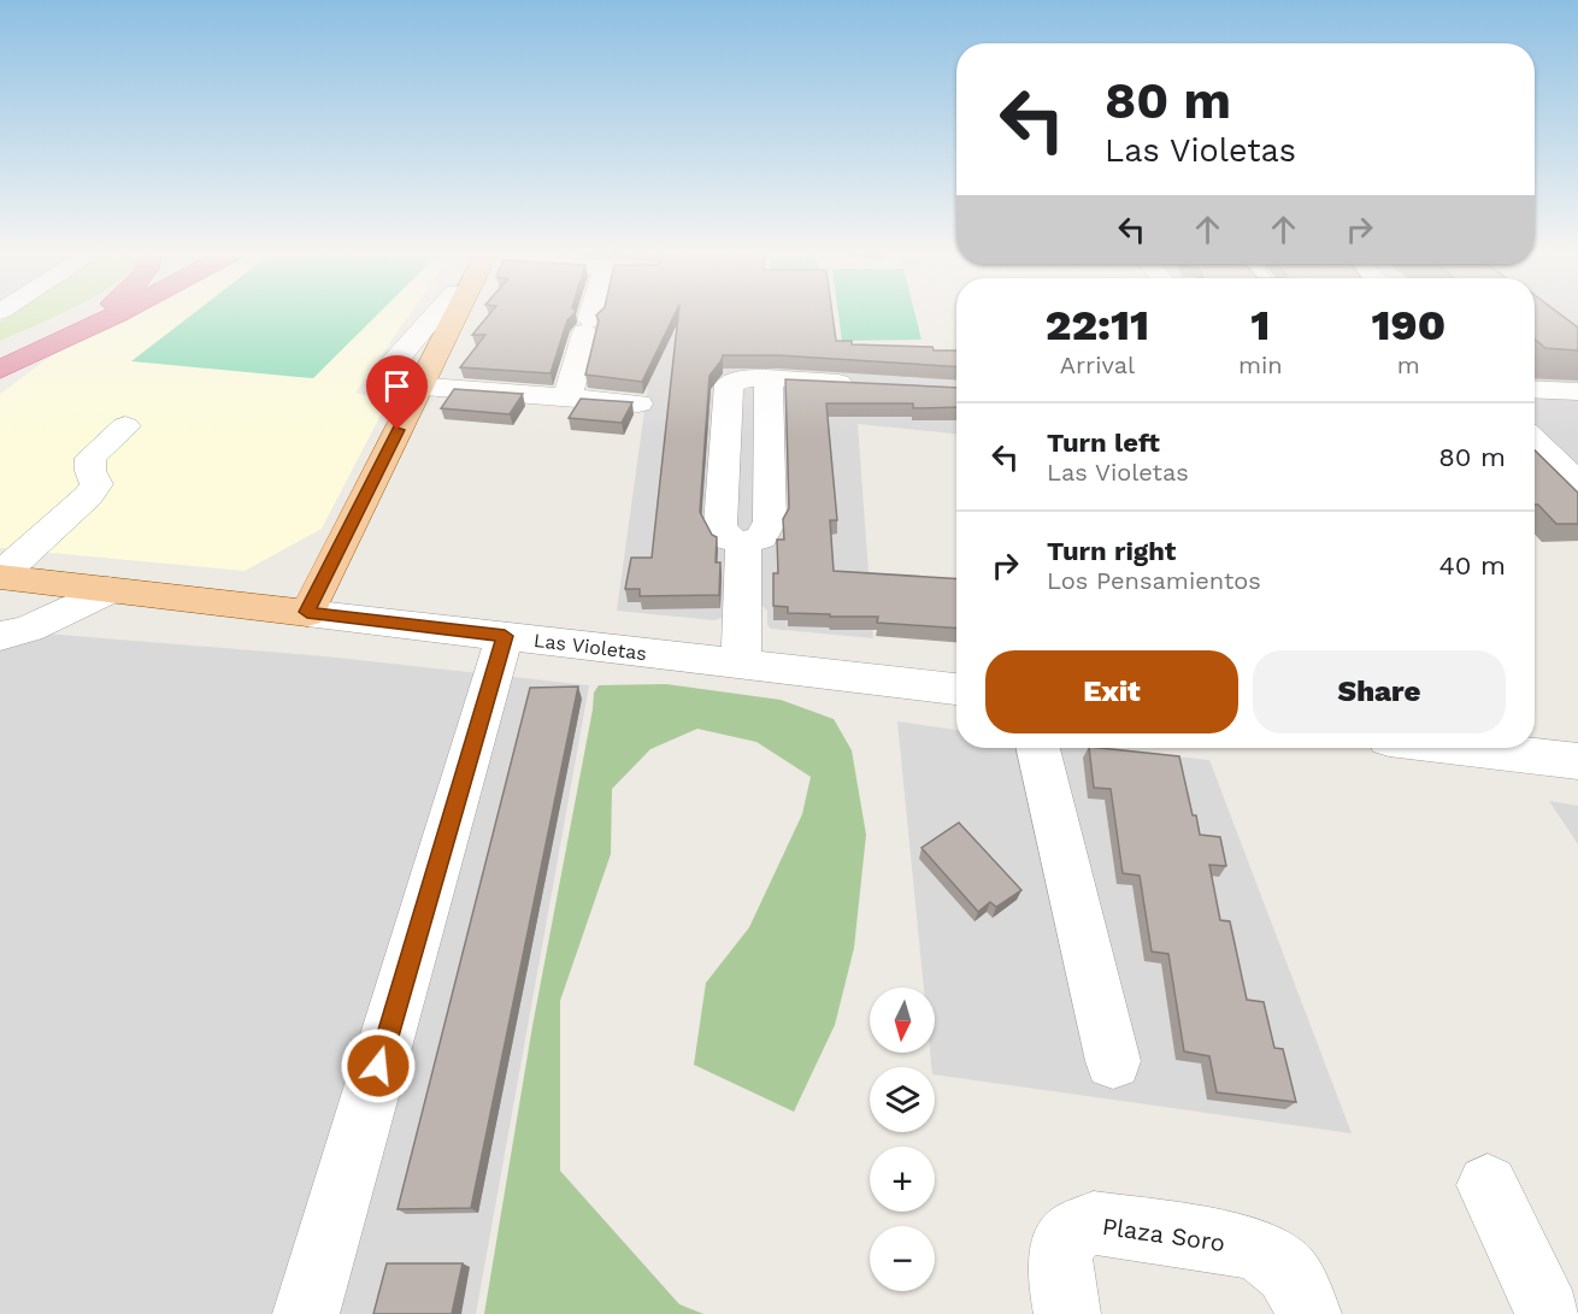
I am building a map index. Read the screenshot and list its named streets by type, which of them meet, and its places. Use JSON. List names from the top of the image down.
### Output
{
  "streets": {
    "main road": ["Las Violetas"],
    "street": ["Plaza Soro"]
  },
  "north": "bottom",
  "page": {
    "turn": ["80 m", "Las Violetas"],
    "eta": [
      "22:11",
      "Arrival",
      "1",
      "min",
      "190",
      "m"
    ],
    "list": [
      {
        "name": "Turn left",
        "note": "Las Violetas",
        "value": "80 m"
      },
      {
        "name": "Turn right",
        "note": "Los Pensamientos",
        "value": "40 m"
      }
    ],
    "buttons": ["Exit", "Share"],
    "map_buttons": ["+", "−"]
  }
}
